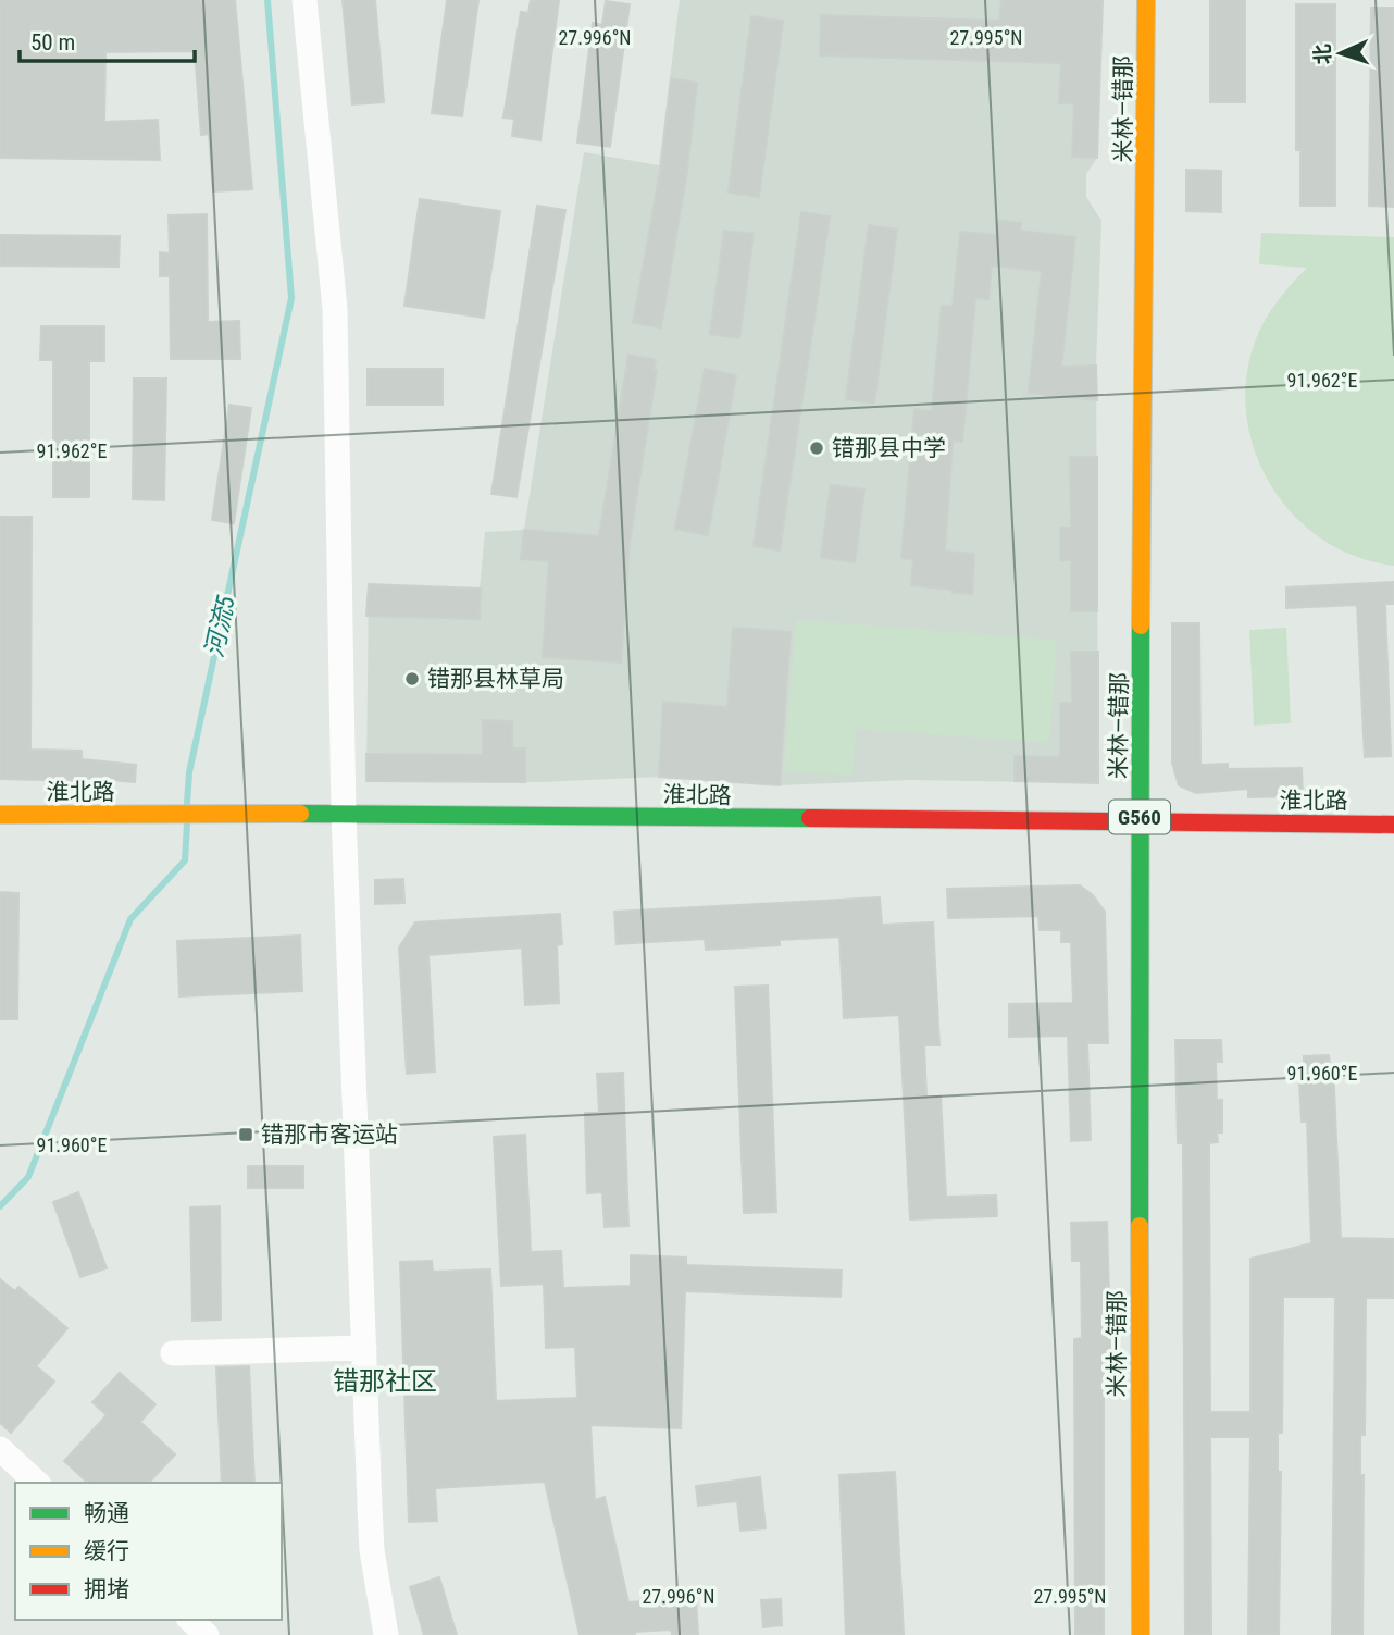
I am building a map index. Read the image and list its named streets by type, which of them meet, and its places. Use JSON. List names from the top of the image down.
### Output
{
  "streets": {
    "main road": ["米林—错那", "淮北路", "G560"]
  },
  "crossings": [
    ["米林—错那", "淮北路"]
  ],
  "districts": ["错那社区"],
  "water": ["河流5"],
  "places": {
    "other": ["错那县中学", "错那县林草局"],
    "transit": ["错那市客运站"]
  },
  "legend": ["畅通", "缓行", "拥堵"],
  "scale_bar": "50 m",
  "north": "left",
  "coordinates": [
    "27.996°N",
    "27.995°N",
    "91.962°E",
    "91.960°E"
  ]
}
